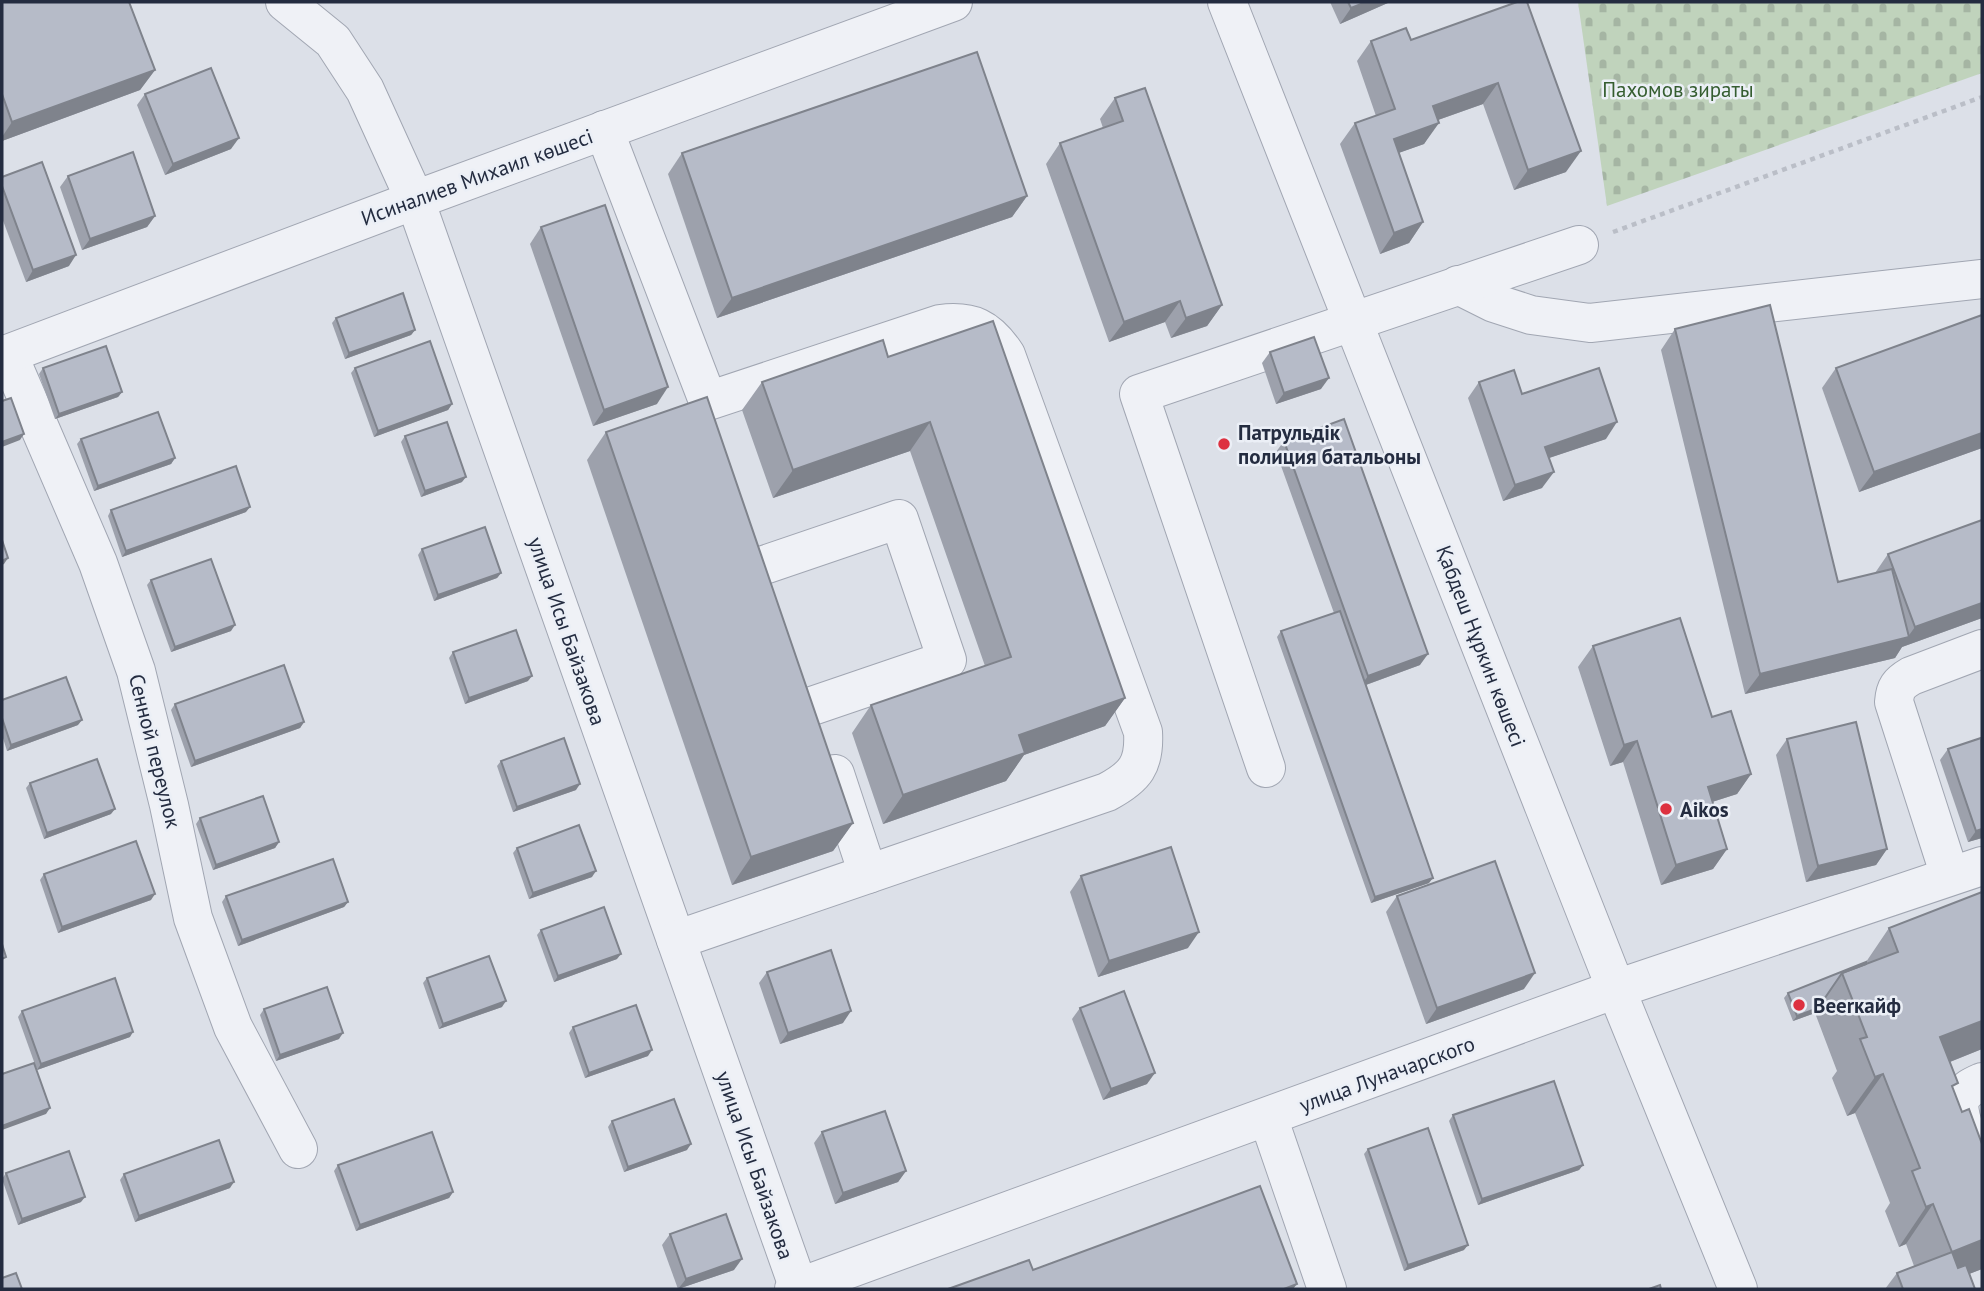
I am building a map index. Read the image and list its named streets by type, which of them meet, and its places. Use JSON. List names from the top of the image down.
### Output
{
  "streets": {
    "street": [
      "Исиналиев Михаил көшесі",
      "улица Исы Байзакова",
      "Қабдеш Нұркин көшесі",
      "Сенной переулок",
      "улица Луначарского"
    ]
  },
  "crossings": [
    ["Исиналиев Михаил көшесі", "улица Исы Байзакова"],
    ["Исиналиев Михаил көшесі", "Сенной переулок"],
    ["улица Исы Байзакова", "улица Луначарского"],
    ["Қабдеш Нұркин көшесі", "улица Луначарского"]
  ],
  "parks": ["Пахомов зираты"],
  "places": ["Патрульдік полиция батальоны", "Aikos", "Beerкайф"]
}
